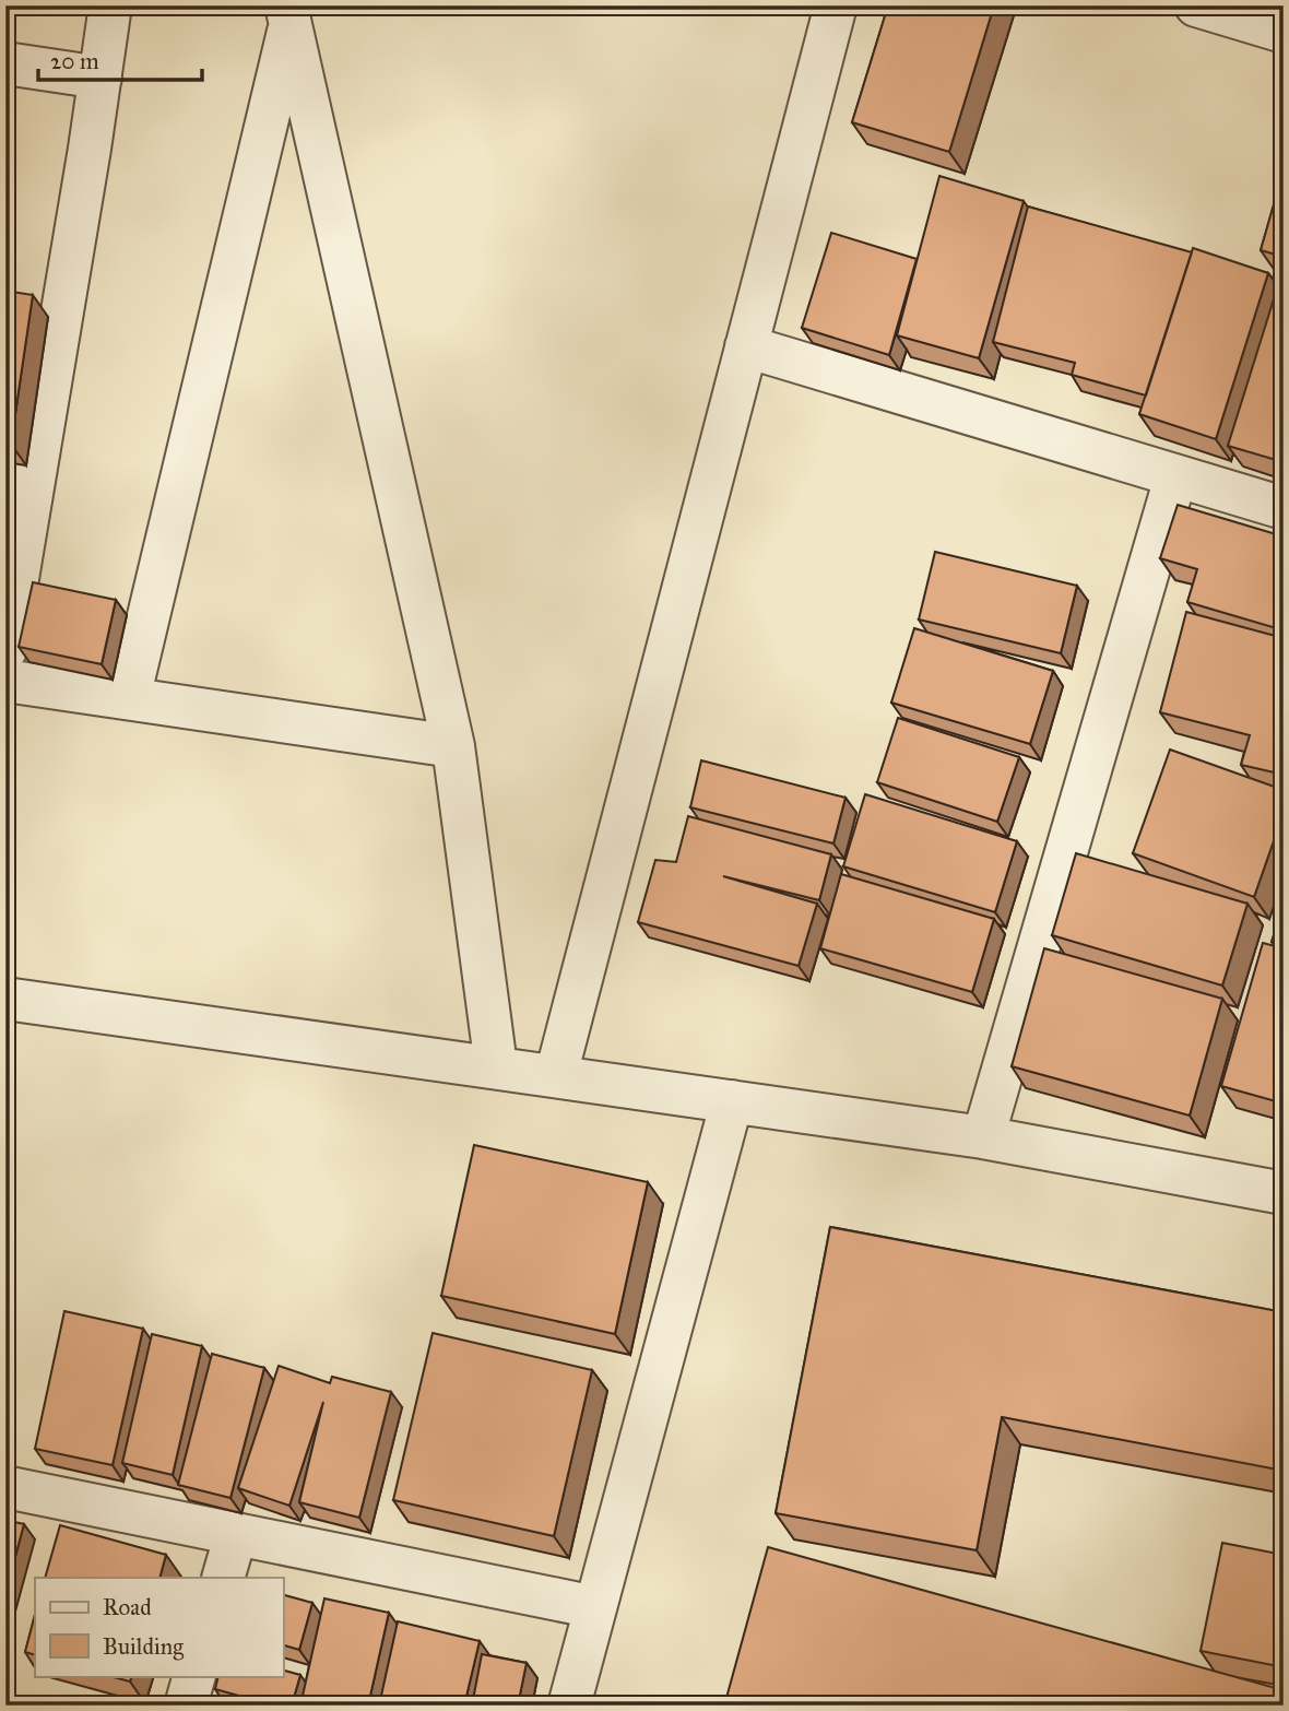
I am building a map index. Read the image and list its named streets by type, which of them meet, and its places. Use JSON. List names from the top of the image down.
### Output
{
  "legend": ["Road", "Building"],
  "scale_bar": "20 m"
}
